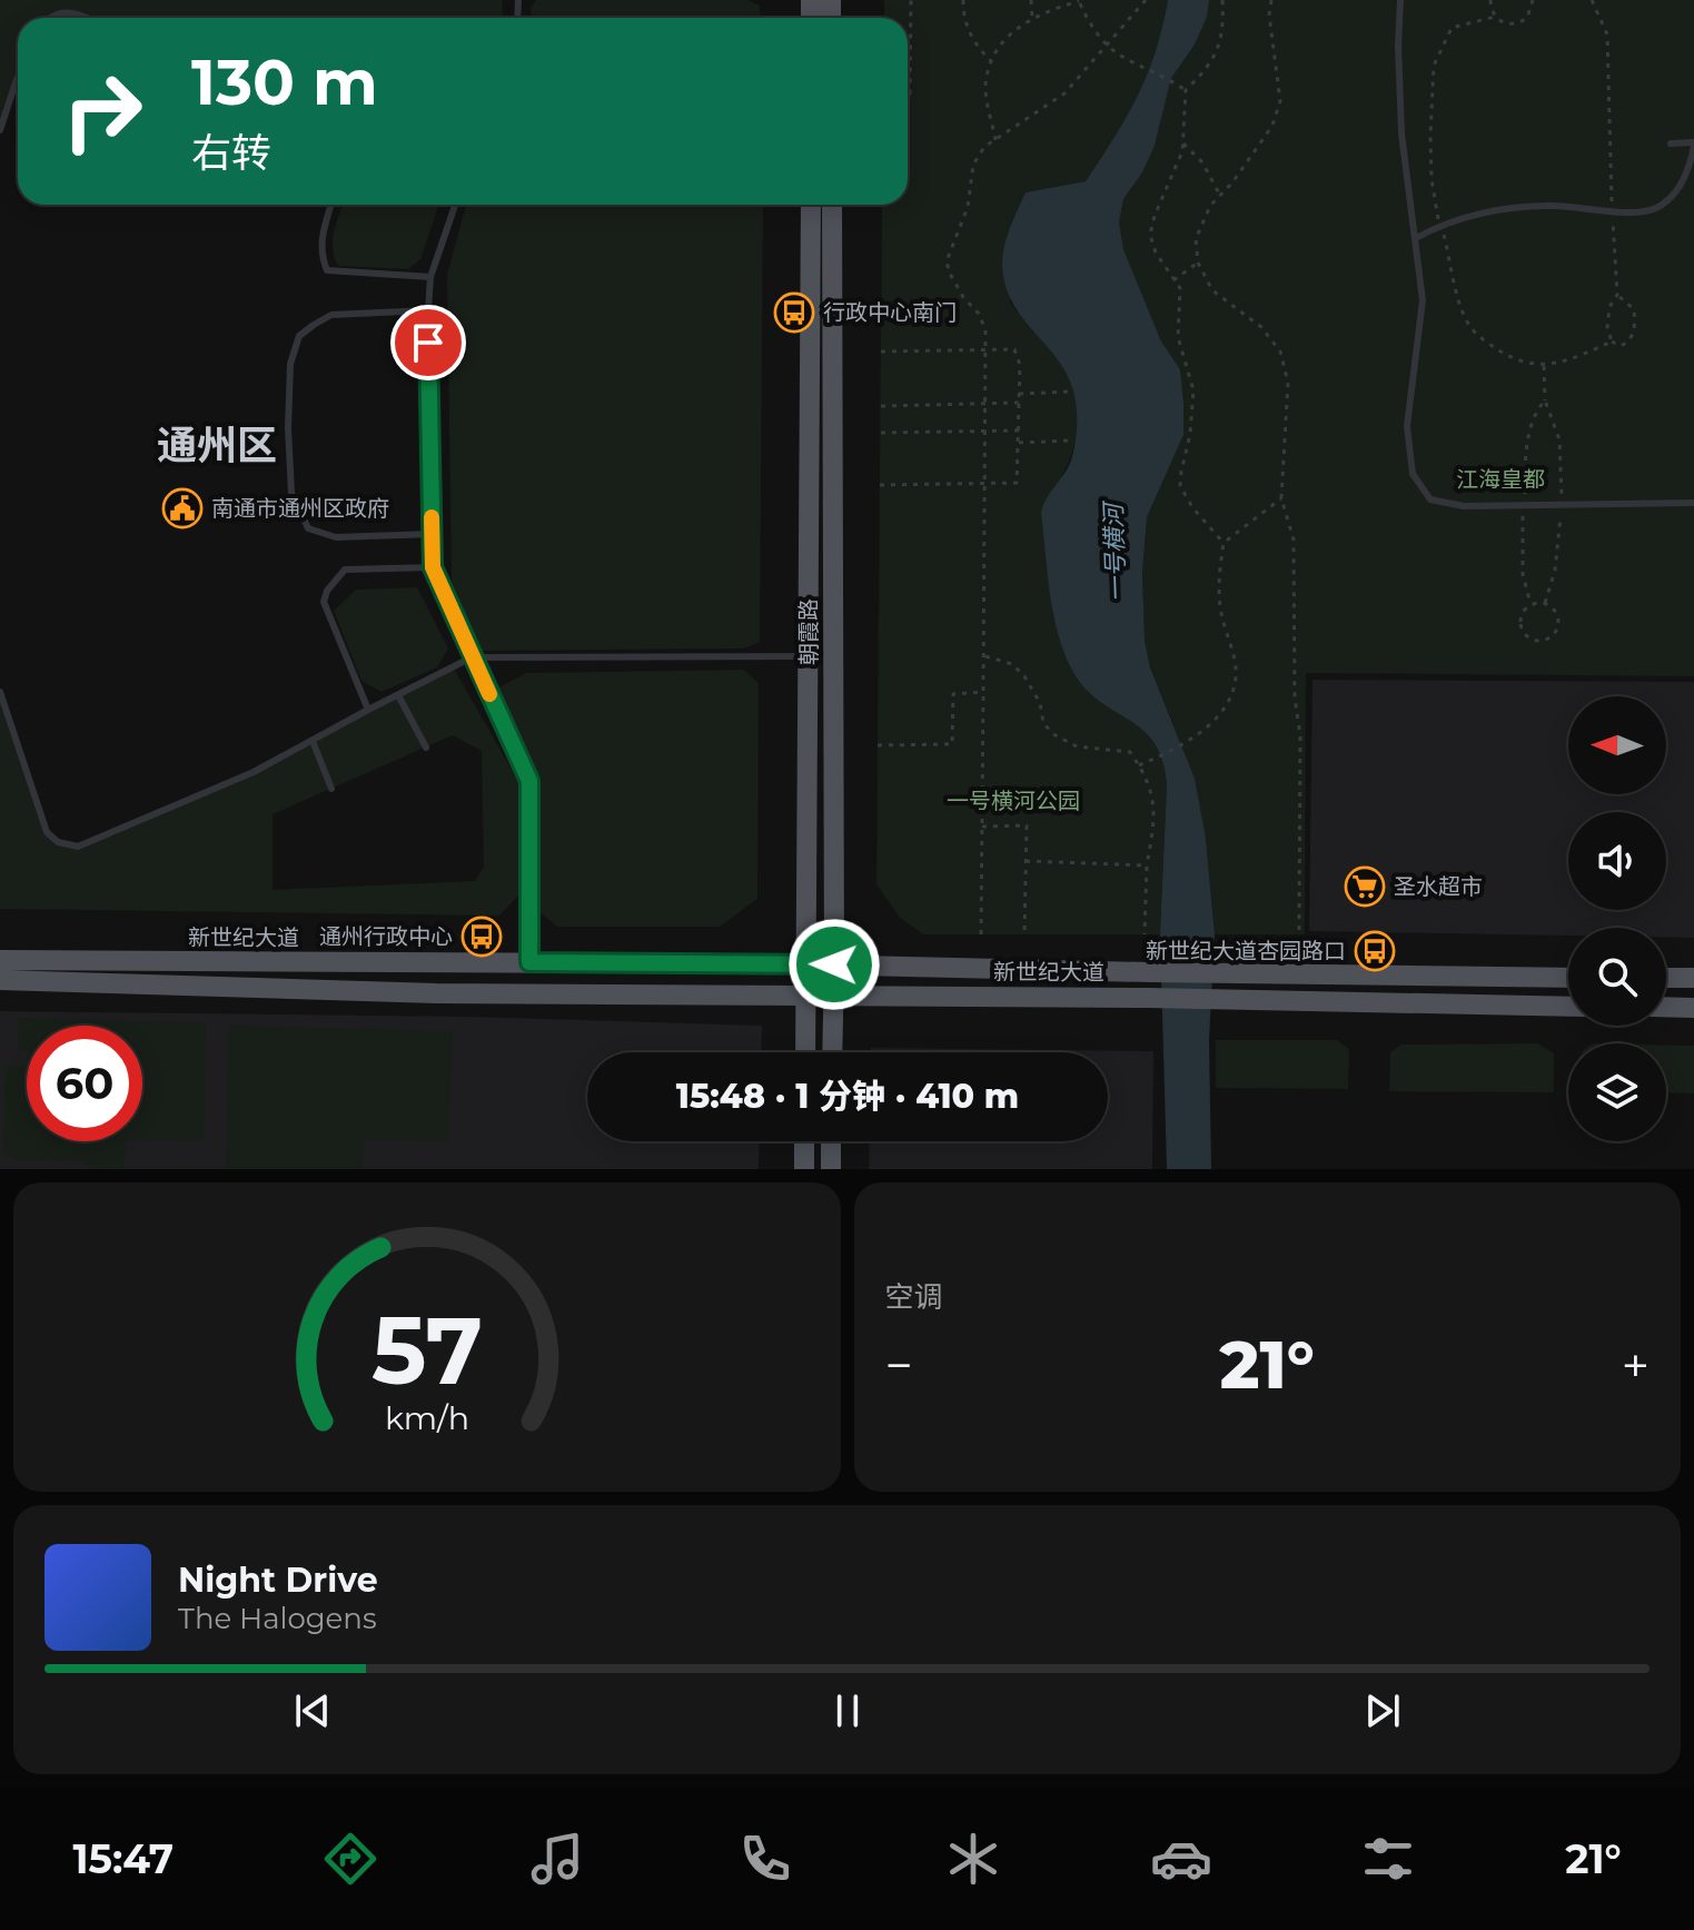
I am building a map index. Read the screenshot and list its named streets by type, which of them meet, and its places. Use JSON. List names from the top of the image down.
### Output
{
  "streets": {
    "main road": ["朝霞路", "新世纪大道"]
  },
  "crossings": [
    ["朝霞路", "新世纪大道"]
  ],
  "districts": ["通州区"],
  "water": ["一号横河"],
  "parks": ["江海皇都", "一号横河公园"],
  "places": {
    "bus stop": ["行政中心南门", "通州行政中心", "新世纪大道杏园路口"],
    "public building": ["南通市通州区政府"],
    "supermarket": ["圣水超市"]
  },
  "north": "left",
  "page": {
    "turn": ["130 m", "右转"],
    "limit": "60",
    "trip": "15:48 · 1 分钟 · 410 m",
    "tile": "空调",
    "heat": ["−", "21°", "+"],
    "song": ["Night Drive", "The Halogens"],
    "tabs": ["15:47", "21°"],
    "gauge": ["57", "km/h"]
  }
}
